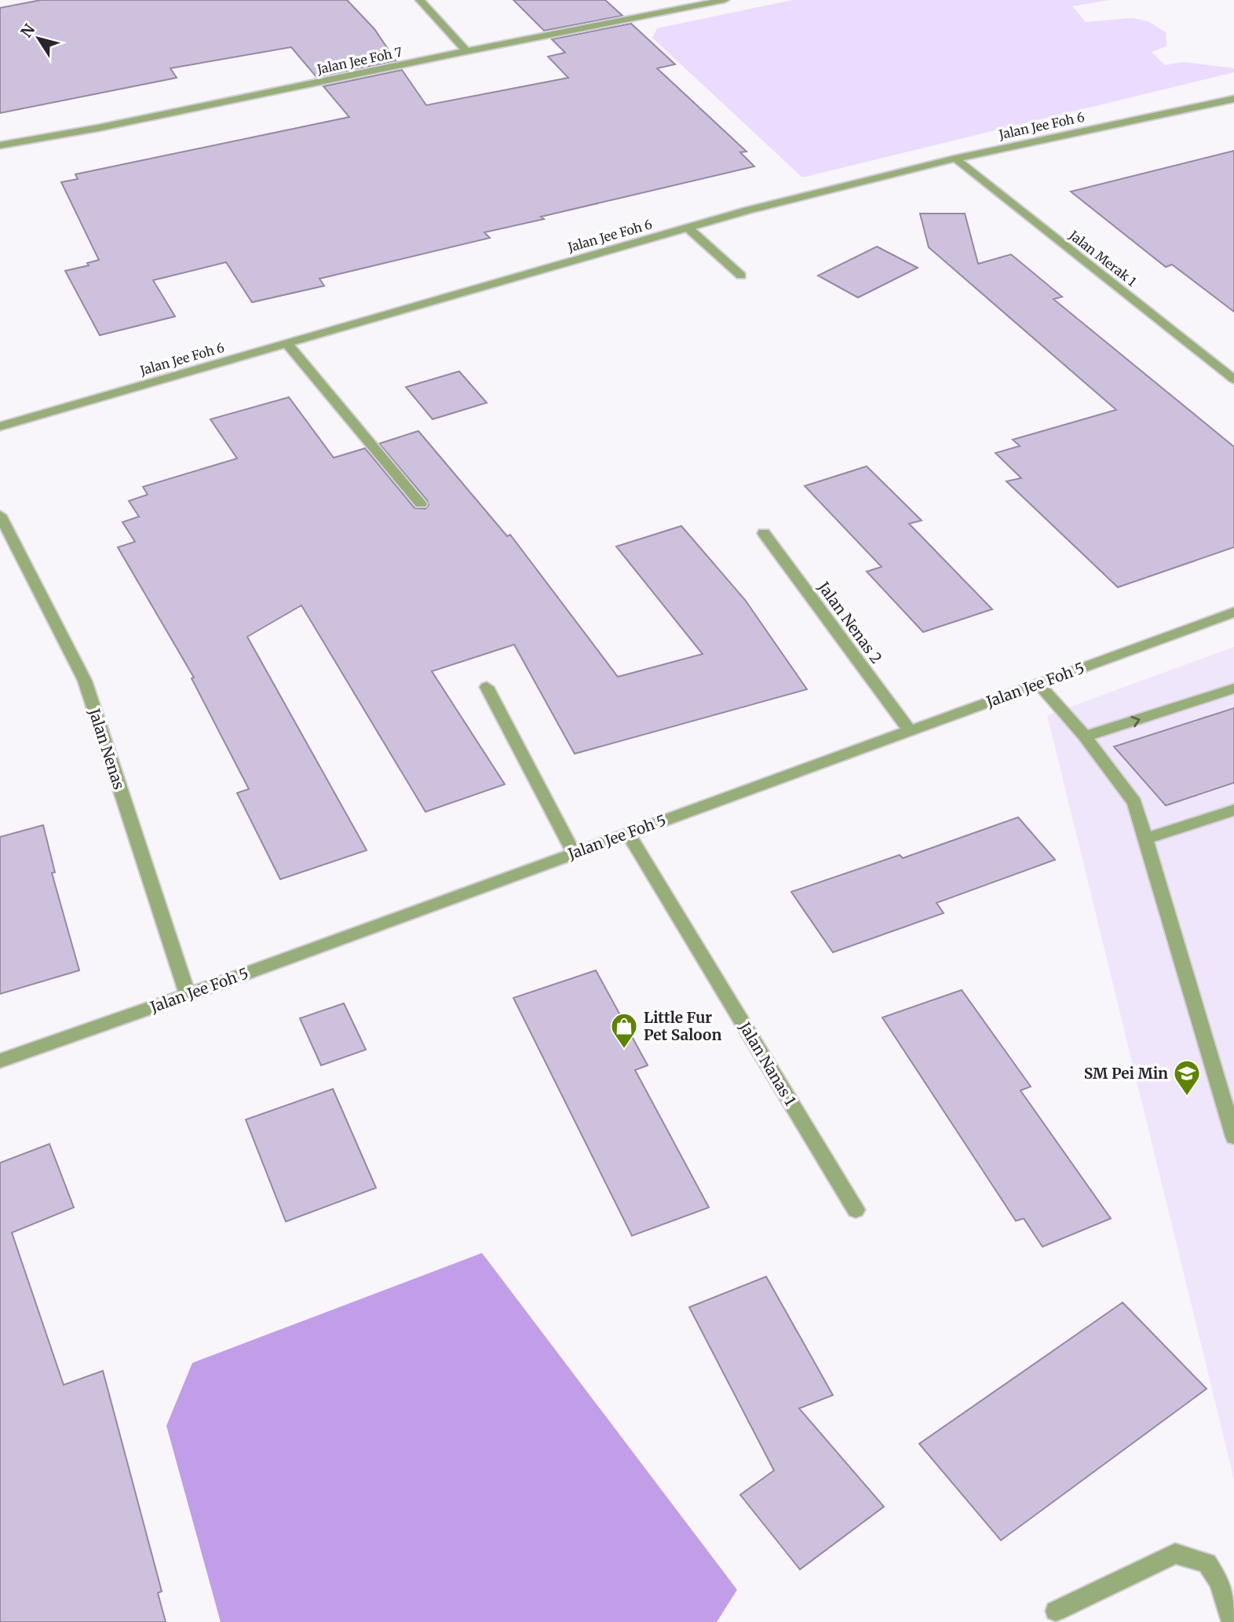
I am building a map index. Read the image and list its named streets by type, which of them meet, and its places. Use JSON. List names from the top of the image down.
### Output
{
  "streets": {
    "street": [
      "Jalan Jee Foh 7",
      "Jalan Jee Foh 6",
      "Jalan Merak 1",
      "Jalan Nenas 2",
      "Jalan Jee Foh 5",
      "Jalan Nenas",
      "Jalan Nanas 1"
    ]
  },
  "crossings": [
    ["Jalan Jee Foh 6", "Jalan Merak 1"],
    ["Jalan Nenas 2", "Jalan Jee Foh 5"],
    ["Jalan Jee Foh 5", "Jalan Nenas"],
    ["Jalan Jee Foh 5", "Jalan Nanas 1"]
  ],
  "places": {
    "shop": ["Little Fur Pet Saloon"],
    "school or university": ["SM Pei Min"]
  },
  "north": "top left"
}
